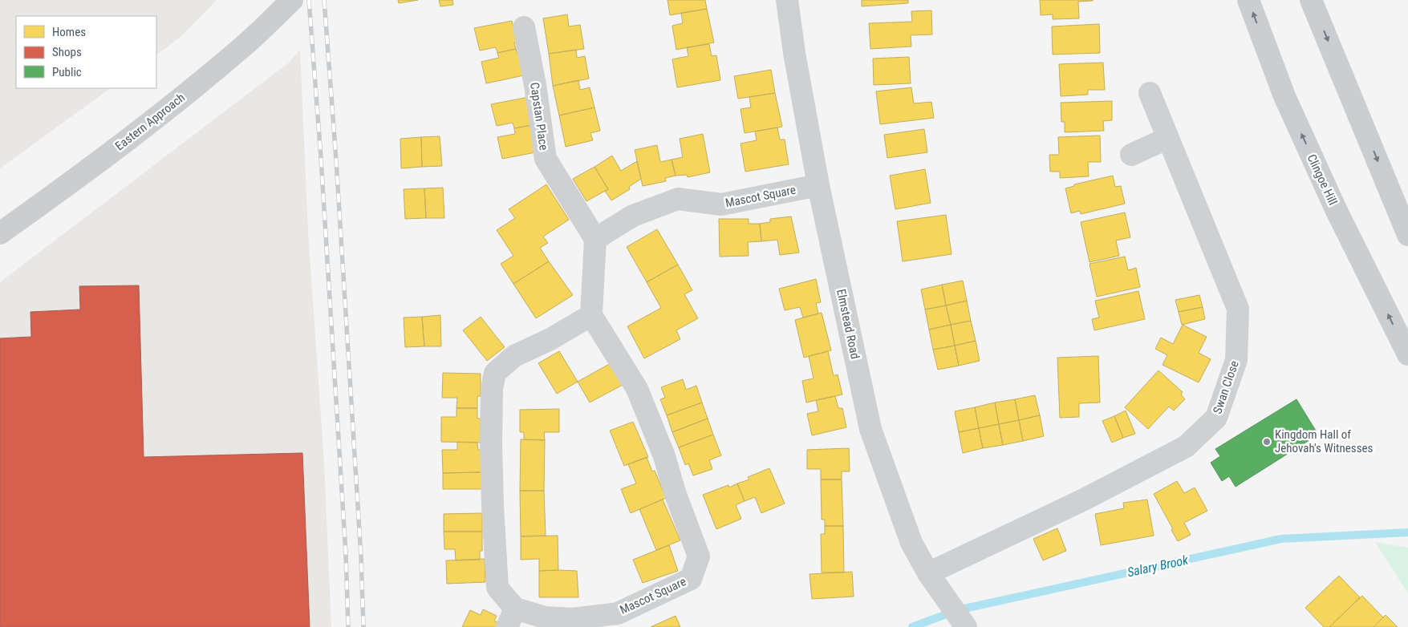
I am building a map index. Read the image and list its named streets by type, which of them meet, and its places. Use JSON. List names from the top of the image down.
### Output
{
  "streets": {
    "main road": ["Eastern Approach", "Clingoe Hill"],
    "street": [
      "Capstan Place",
      "Mascot Square",
      "Elmstead Road",
      "Swan Close"
    ]
  },
  "crossings": [
    ["Capstan Place", "Mascot Square"],
    ["Mascot Square", "Elmstead Road"],
    ["Elmstead Road", "Swan Close"]
  ],
  "water": ["Salary Brook"],
  "places": ["Kingdom Hall of Jehovah's Witnesses"],
  "legend": ["Homes", "Shops", "Public"]
}
